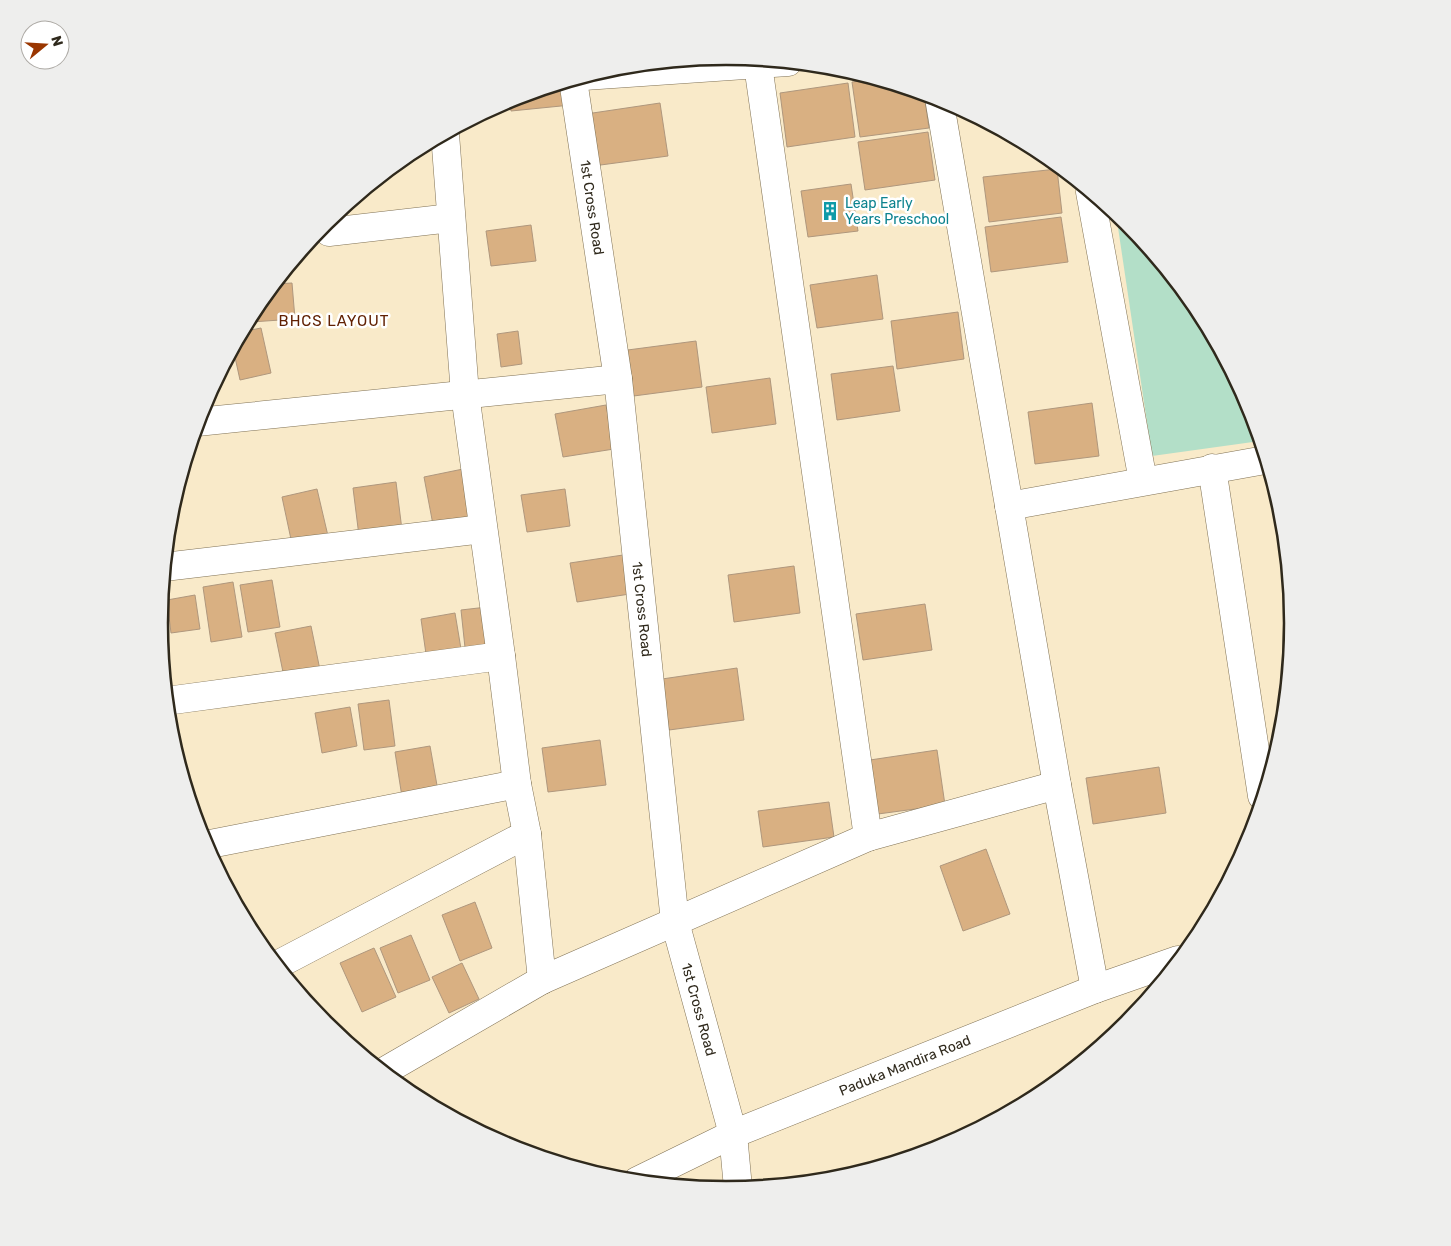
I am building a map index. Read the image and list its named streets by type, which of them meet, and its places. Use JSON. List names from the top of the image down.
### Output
{
  "streets": {
    "street": ["1st Cross Road", "Paduka Mandira Road"]
  },
  "crossings": [
    ["1st Cross Road", "Paduka Mandira Road"]
  ],
  "districts": ["BHCS LAYOUT"],
  "places": {
    "building": ["Leap Early Years Preschool"]
  },
  "north": "right"
}
